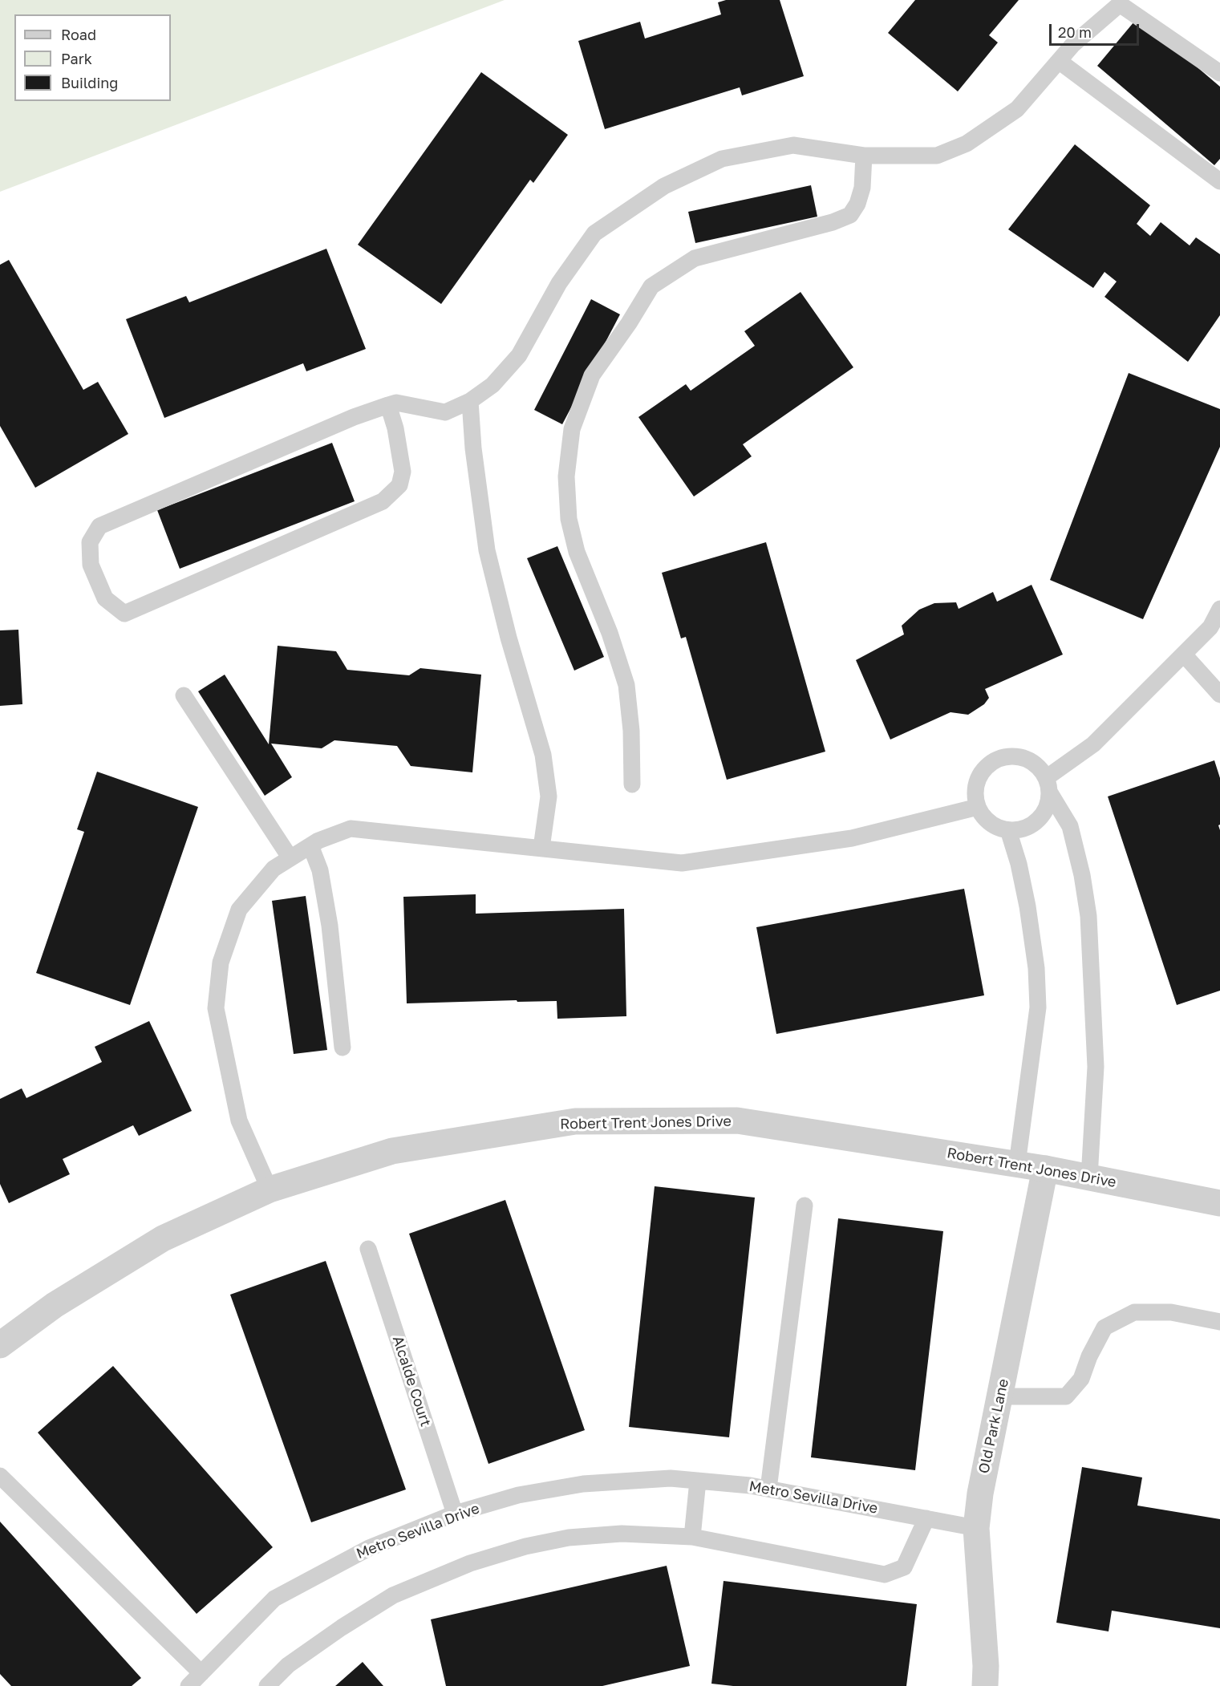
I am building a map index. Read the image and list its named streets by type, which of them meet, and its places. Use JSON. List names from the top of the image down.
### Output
{
  "streets": {
    "street": ["Robert Trent Jones Drive", "Old Park Lane"],
    "lane": ["Alcalde Court", "Metro Sevilla Drive"]
  },
  "crossings": [
    ["Robert Trent Jones Drive", "Old Park Lane"],
    ["Alcalde Court", "Metro Sevilla Drive"],
    ["Old Park Lane", "Metro Sevilla Drive"]
  ],
  "legend": ["Road", "Park", "Building"],
  "scale_bar": "20 m"
}
